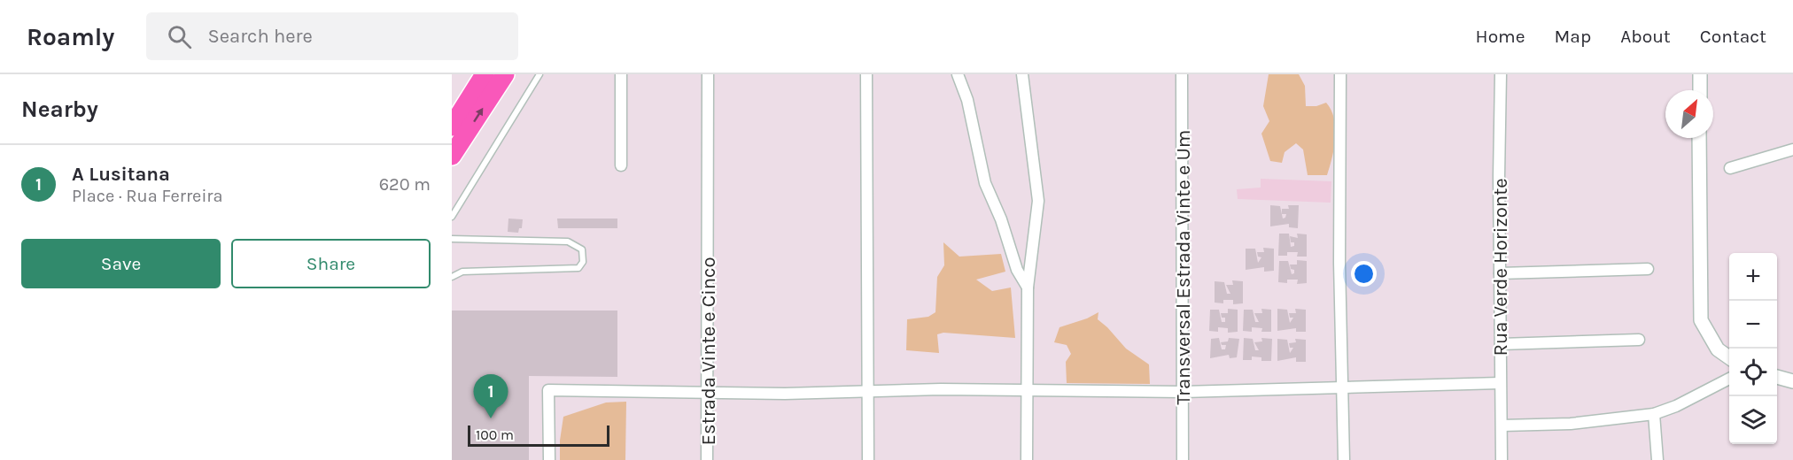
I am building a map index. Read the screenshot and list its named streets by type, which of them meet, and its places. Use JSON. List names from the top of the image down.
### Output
{
  "streets": {
    "street": ["Transversal Estrada Vinte e Um", "Rua Verde Horizonte", "Estrada Vinte e Cinco"]
  },
  "scale_bar": "100 m",
  "north": "top right",
  "page": {
    "header": "Roamly",
    "search": "Search here",
    "nav": [
      "Home",
      "Map",
      "About",
      "Contact"
    ],
    "heading": "Nearby",
    "list": [
      {
        "mark": "1",
        "name": "A Lusitana",
        "note": "Place · Rua Ferreira",
        "value": "620 m"
      }
    ],
    "buttons": ["Save", "Share"],
    "map_buttons": ["+", "−"],
    "pins": "1",
    "scale": "100 m"
  }
}
